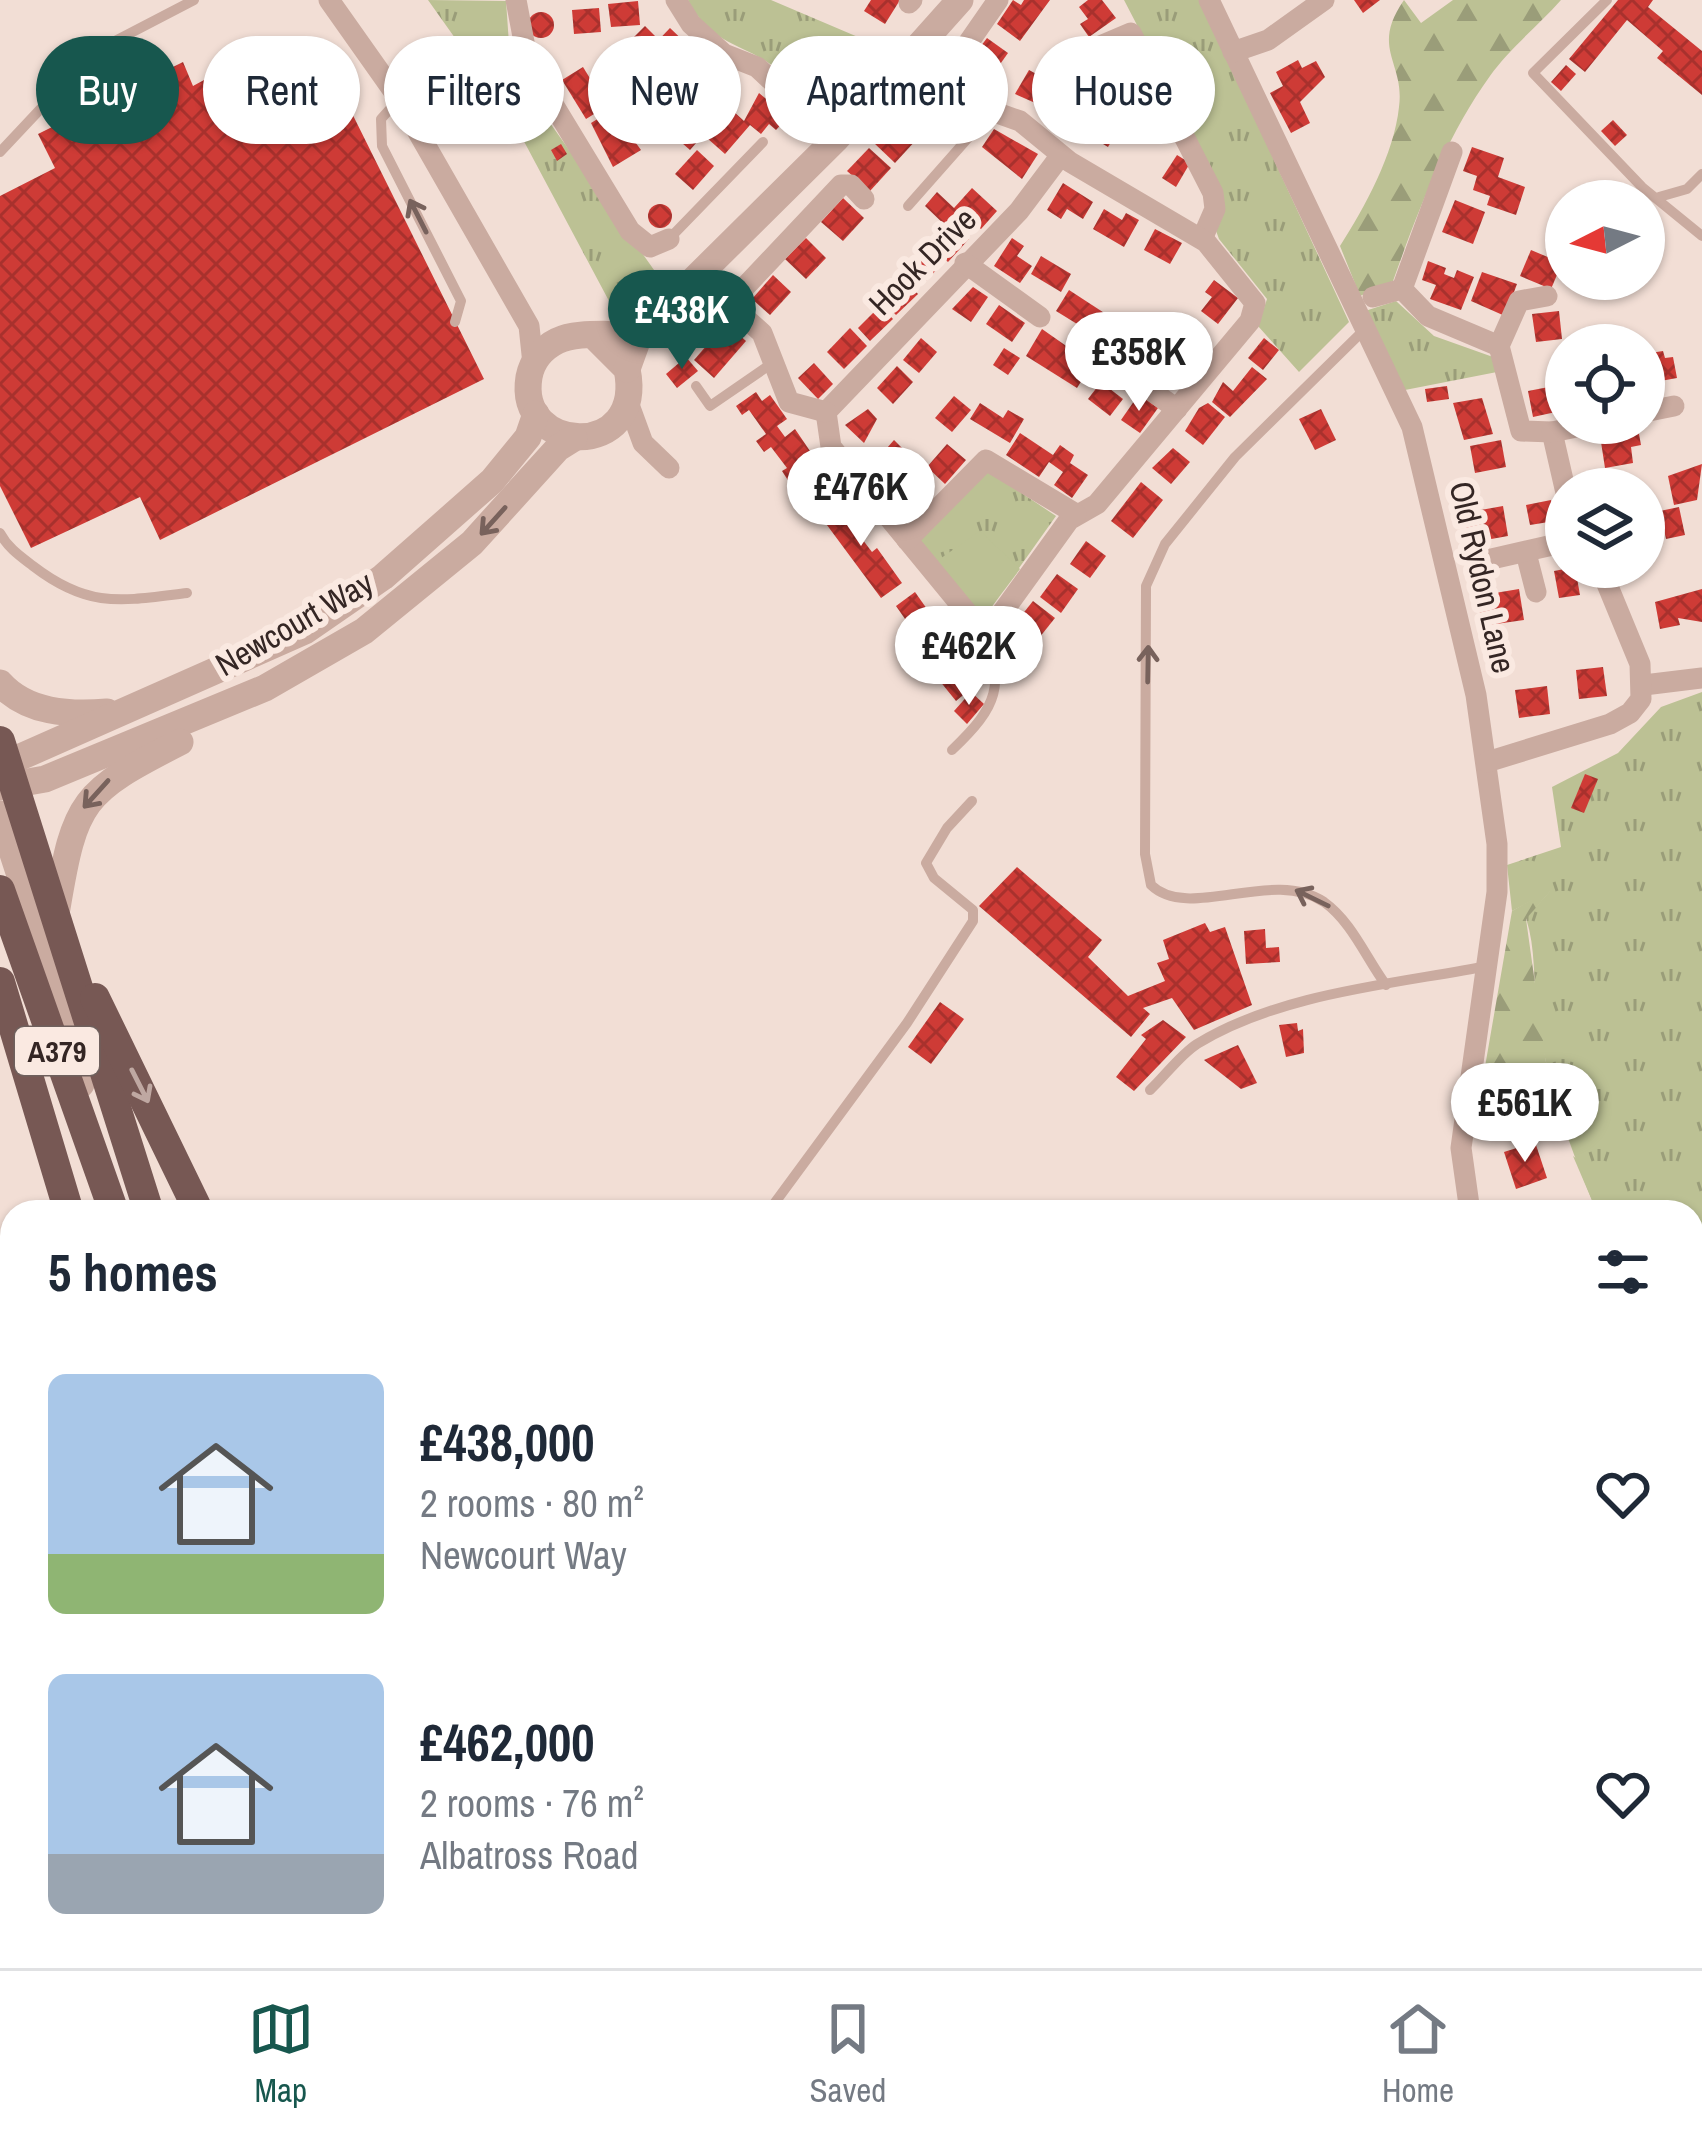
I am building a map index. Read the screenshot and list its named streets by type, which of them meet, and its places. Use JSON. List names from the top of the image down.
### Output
{
  "streets": {
    "main road": ["A379"],
    "street": ["Hook Drive", "Old Rydon Lane", "Newcourt Way"]
  },
  "crossings": [
    ["Newcourt Way", "A379"]
  ],
  "north": "left",
  "page": {
    "chip": [
      "Buy",
      "Rent",
      "Filters",
      "New",
      "Apartment",
      "House"
    ],
    "price": [
      "£438K",
      "£358K",
      "£476K",
      "£462K",
      "£561K"
    ],
    "heading": "5 homes",
    "list": [
      {
        "name": "£438,000",
        "note": "2 rooms · 80 m² · Newcourt Way"
      },
      {
        "name": "£462,000",
        "note": "2 rooms · 76 m² · Albatross Road"
      }
    ],
    "tabs": ["Map", "Saved", "Home"]
  }
}
